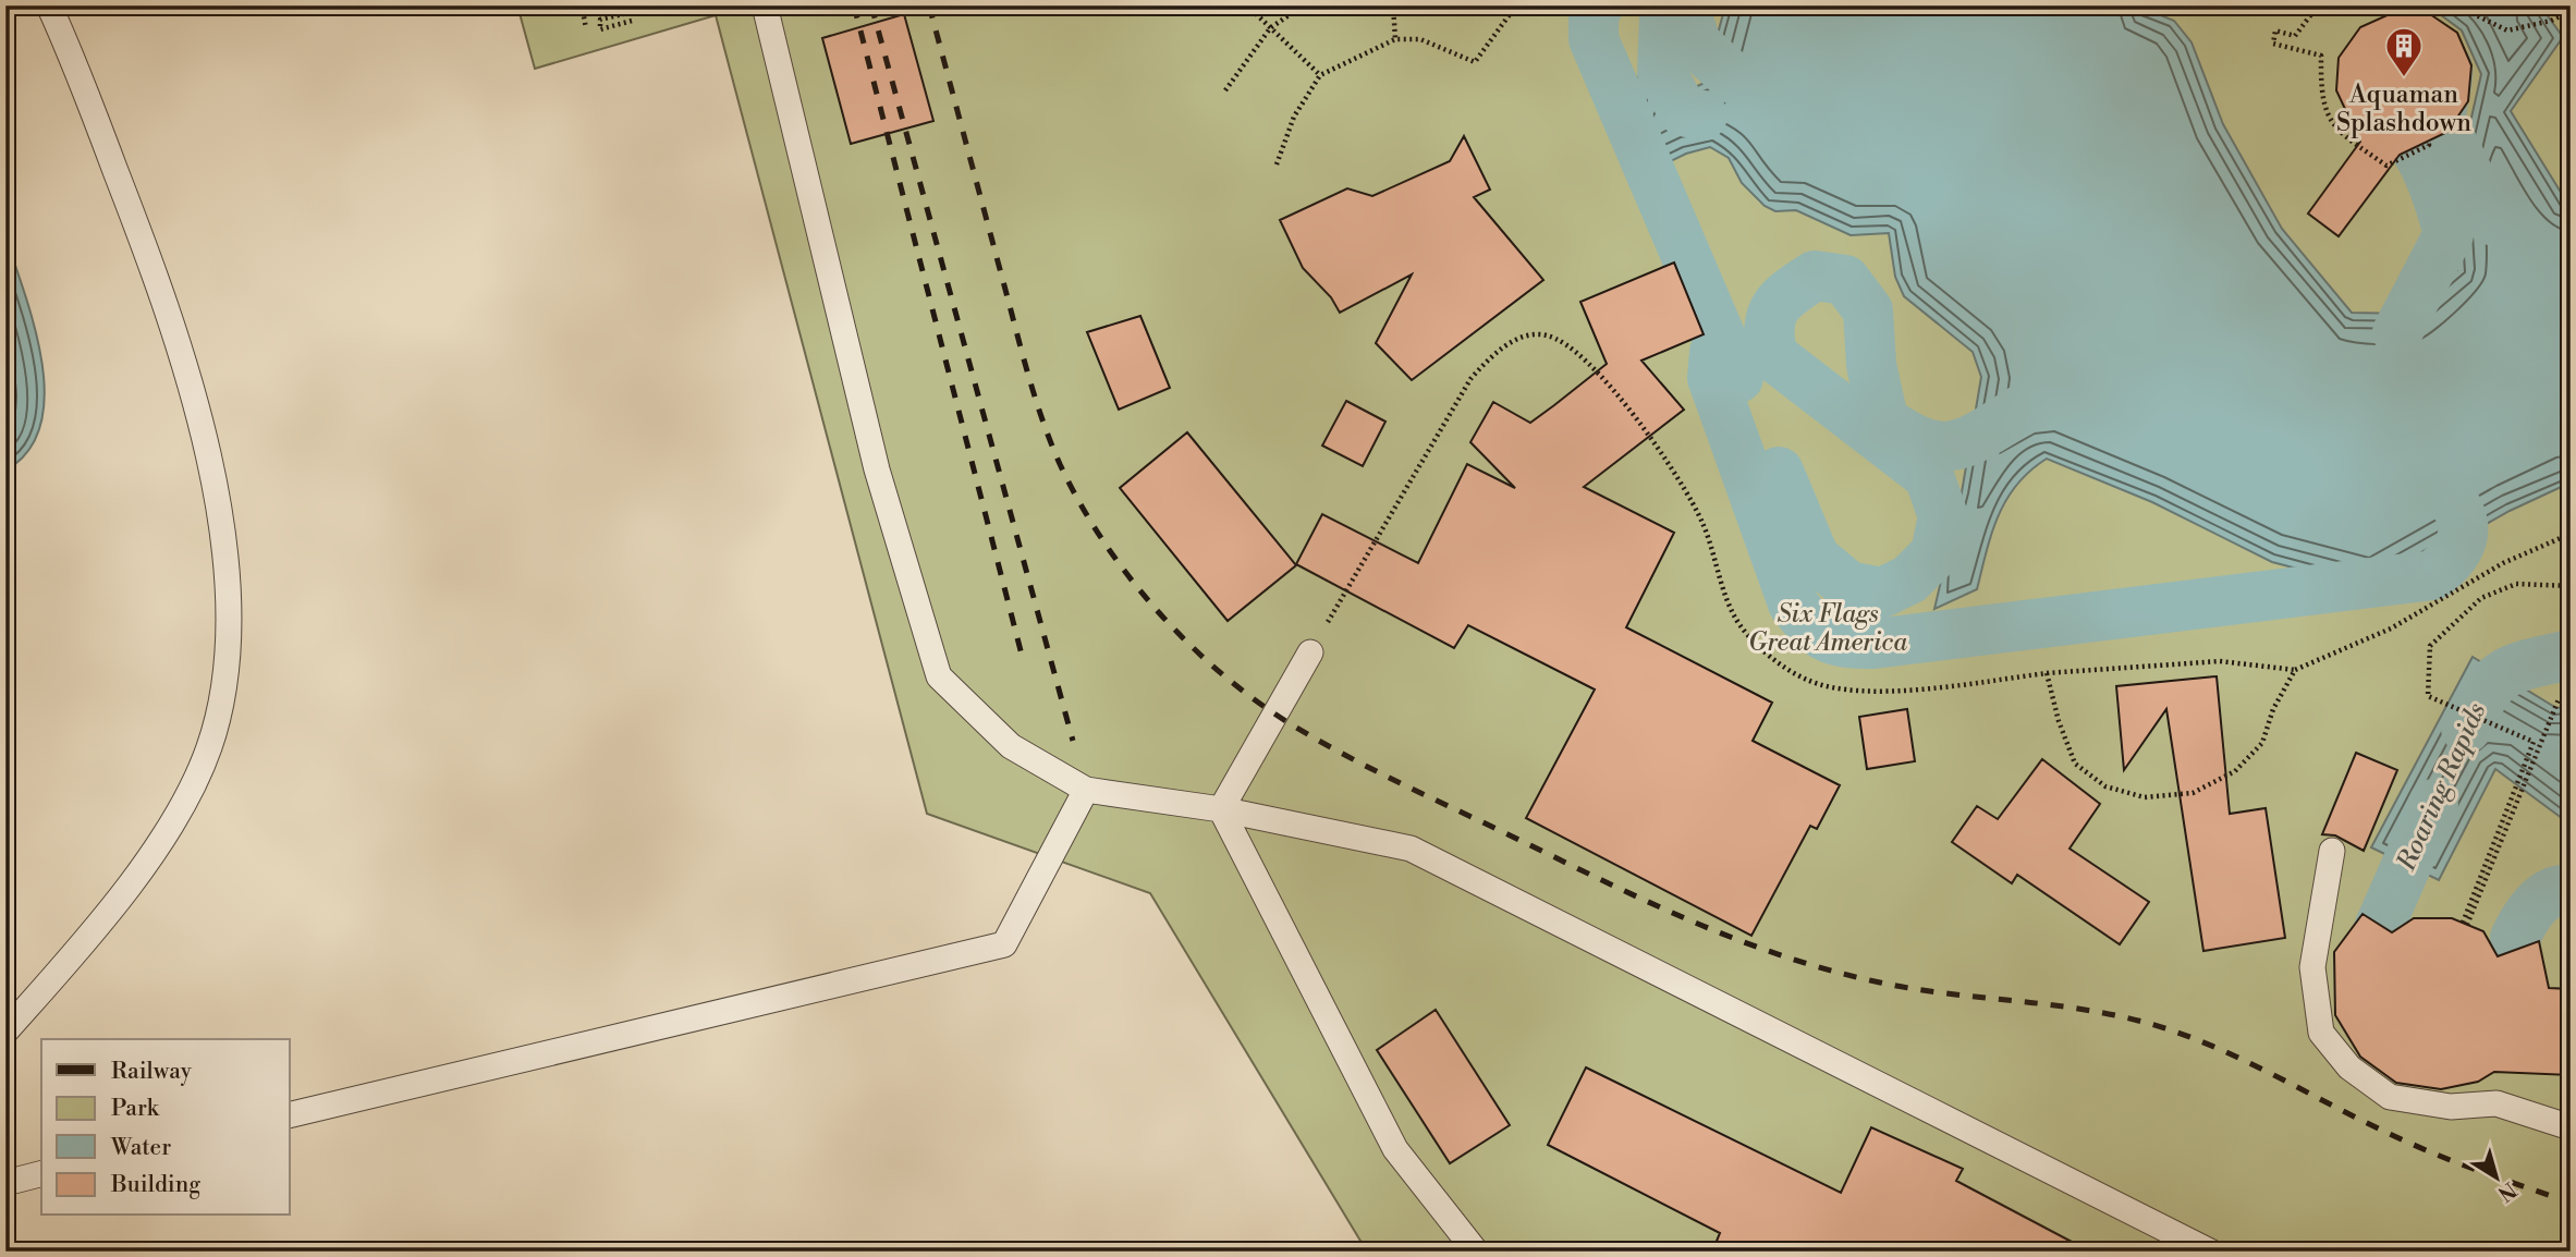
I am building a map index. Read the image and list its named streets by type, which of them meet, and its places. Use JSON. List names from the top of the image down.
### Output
{
  "water": ["Roaring Rapids"],
  "parks": ["Six Flags Great America"],
  "places": {
    "building": ["Aquaman Splashdown"]
  },
  "legend": [
    "Railway",
    "Park",
    "Water",
    "Building"
  ],
  "north": "bottom right"
}
